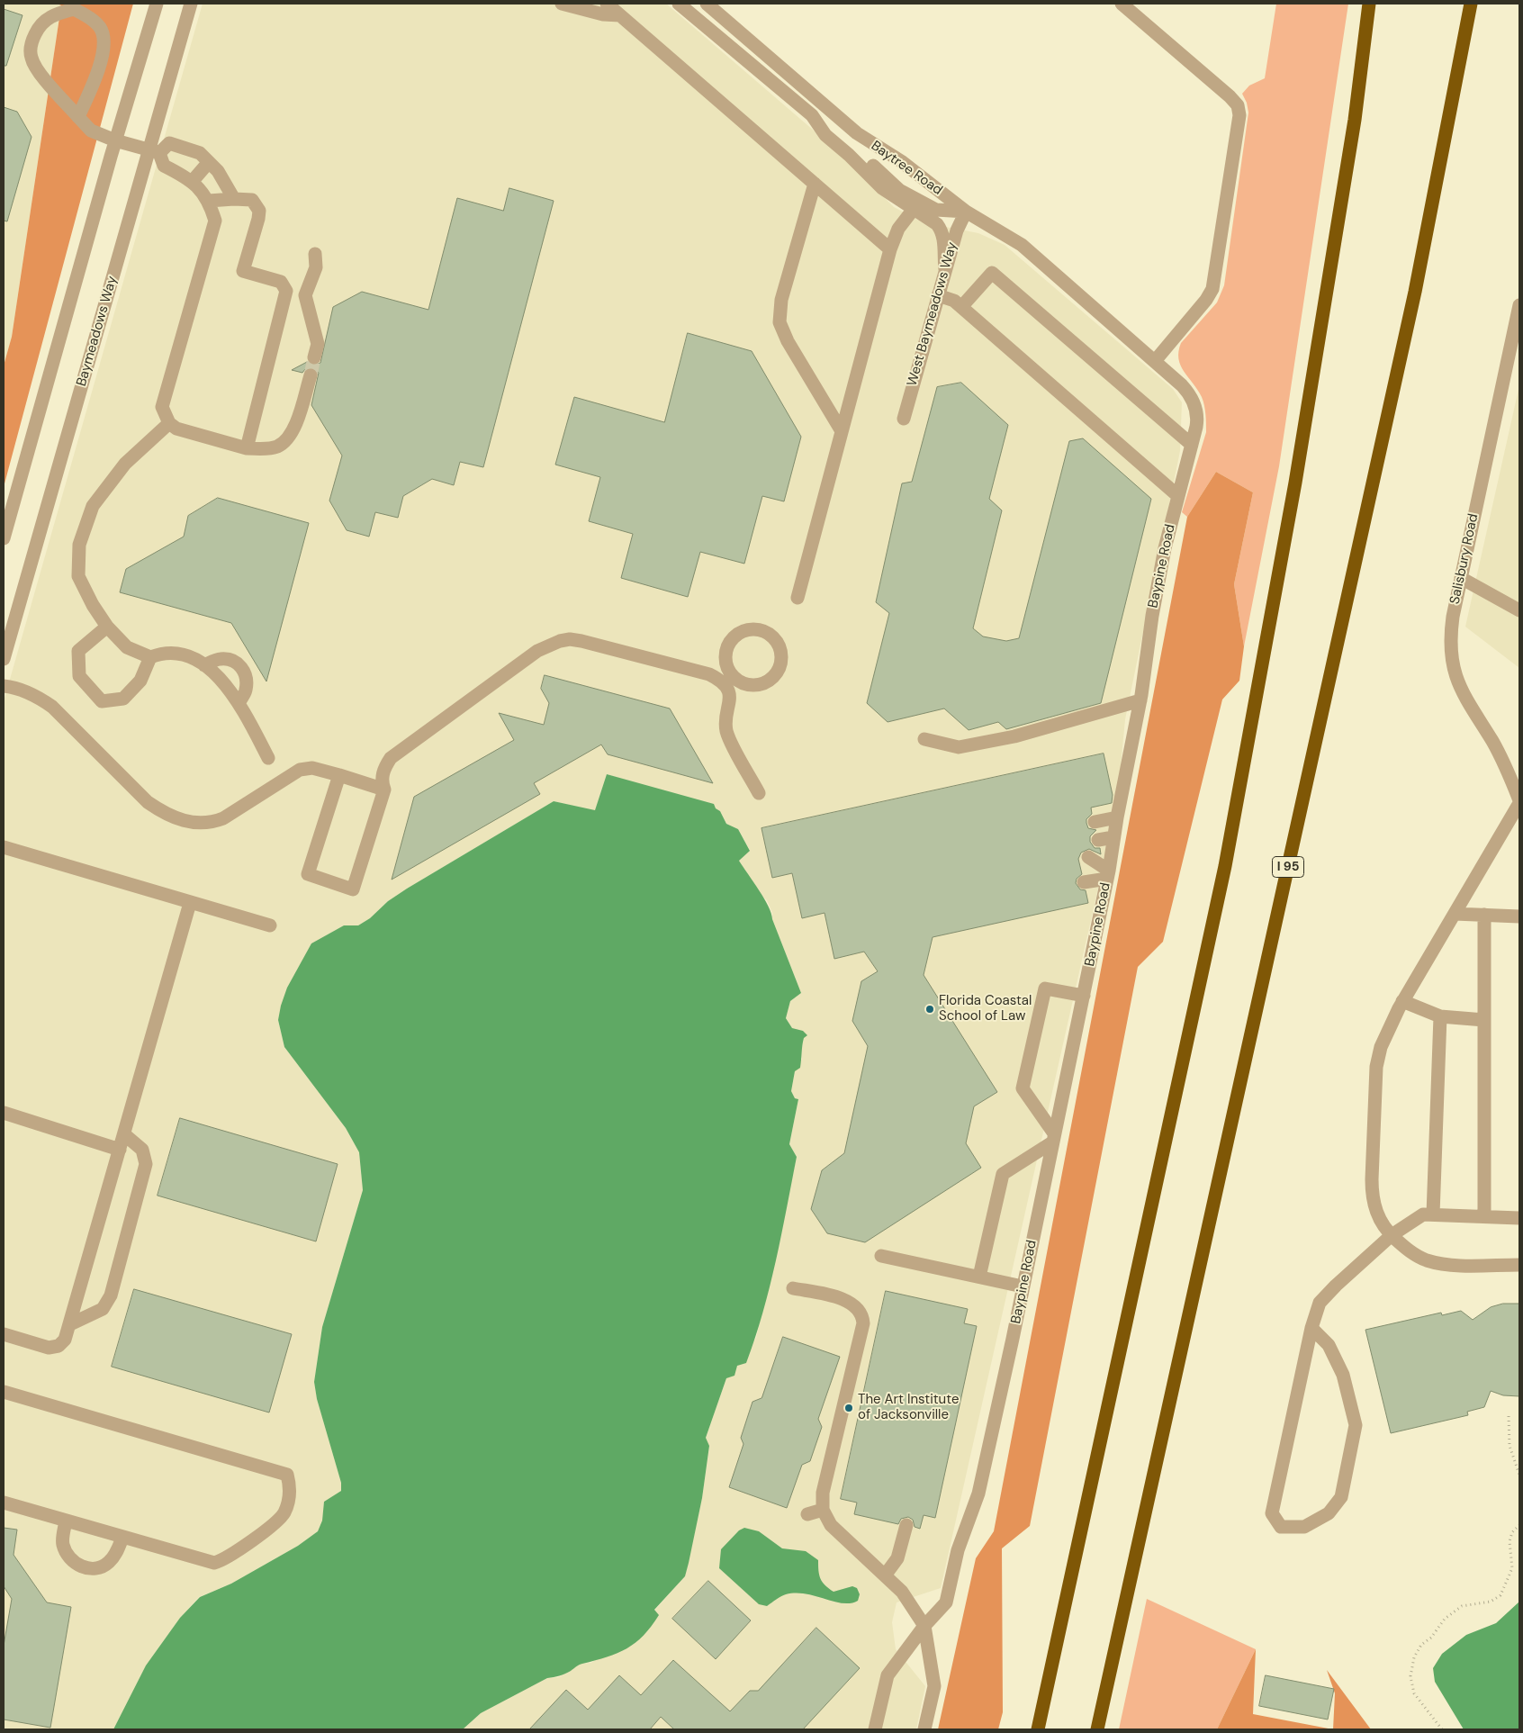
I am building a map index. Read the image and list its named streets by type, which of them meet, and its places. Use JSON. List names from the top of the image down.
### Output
{
  "streets": {
    "highway": ["I 95"],
    "street": [
      "Baytree Road",
      "West Baymeadows Way",
      "Baymeadows Way",
      "Salisbury Road",
      "Baypine Road"
    ]
  },
  "crossings": [
    ["Baytree Road", "West Baymeadows Way"],
    ["Baytree Road", "Baypine Road"],
    ["West Baymeadows Way", "Baypine Road"]
  ],
  "places": ["Florida Coastal School of Law", "The Art Institute of Jacksonville"]
}
